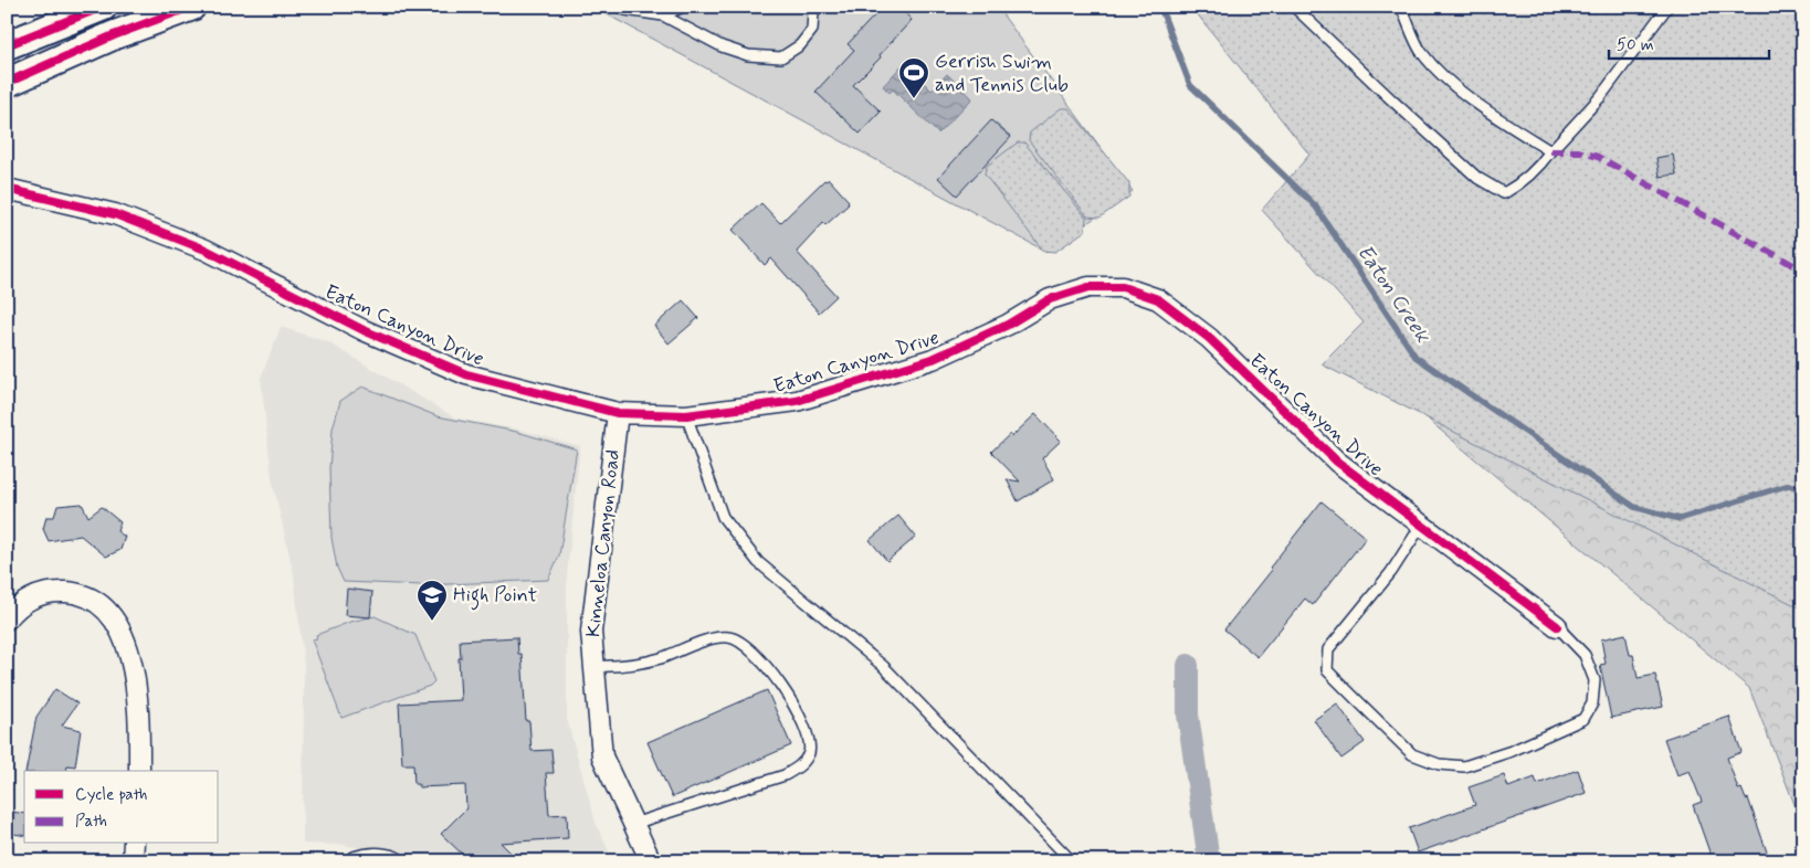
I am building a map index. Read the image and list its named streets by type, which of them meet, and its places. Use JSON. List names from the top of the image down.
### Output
{
  "streets": {
    "street": ["Eaton Canyon Drive", "Kinneloa Canyon Road"]
  },
  "crossings": [
    ["Eaton Canyon Drive", "Kinneloa Canyon Road"]
  ],
  "water": ["Eaton Creek"],
  "places": {
    "sports": ["Gerrish Swim and Tennis Club"],
    "school or university": ["High Point"]
  },
  "legend": ["Cycle path", "Path"],
  "scale_bar": "50 m"
}
